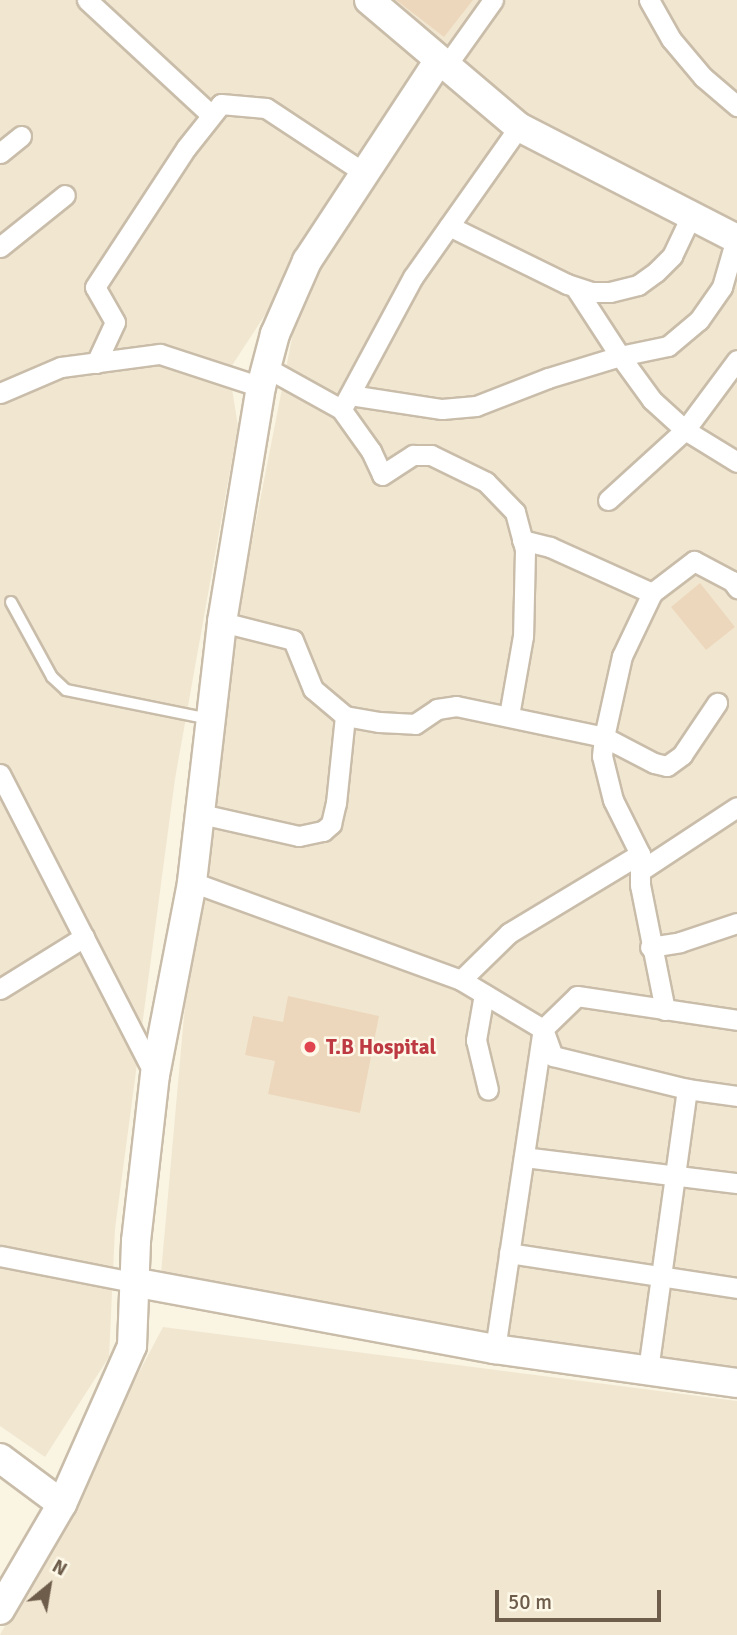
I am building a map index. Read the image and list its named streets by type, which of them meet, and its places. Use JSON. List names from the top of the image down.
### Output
{
  "places": ["T.B Hospital"],
  "scale_bar": "50 m",
  "north": "top right"
}
